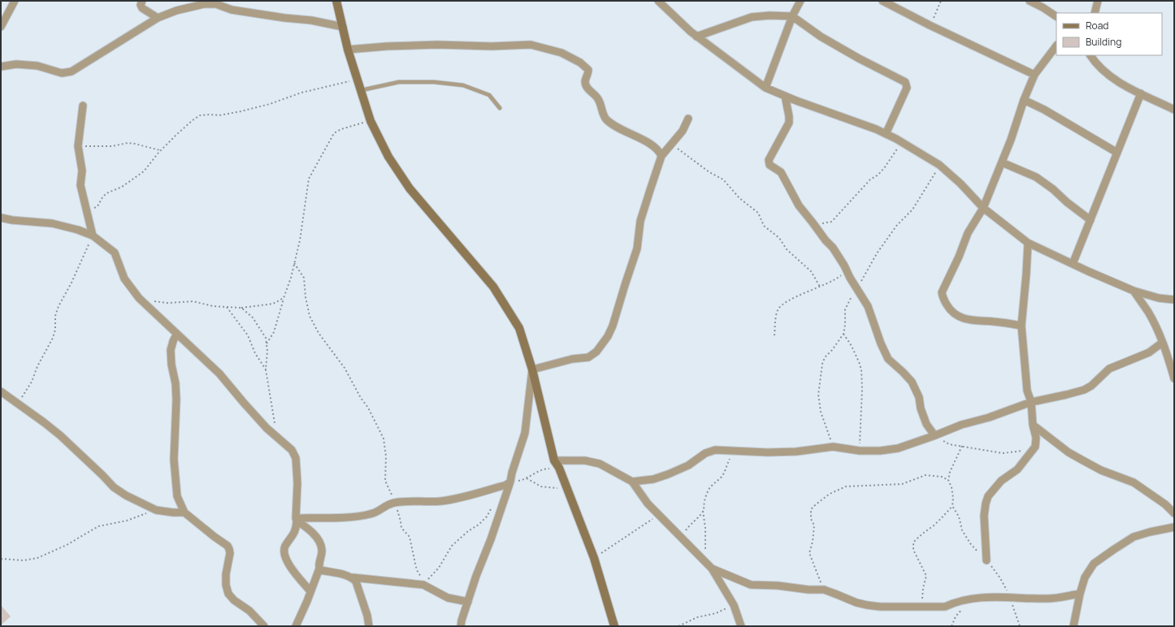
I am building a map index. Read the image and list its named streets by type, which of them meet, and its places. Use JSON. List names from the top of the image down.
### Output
{
  "legend": ["Road", "Building"]
}
